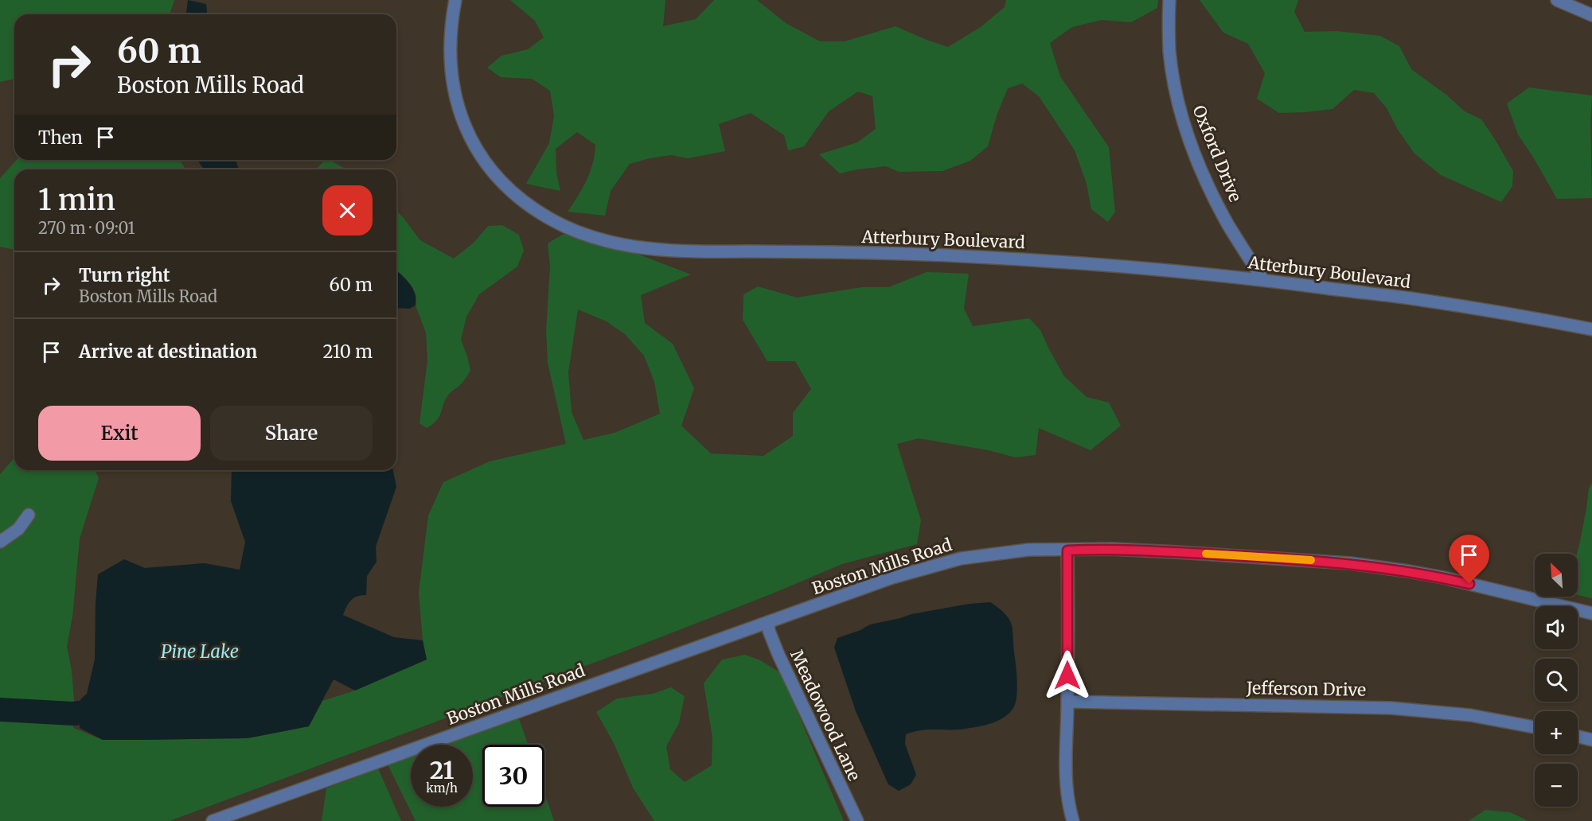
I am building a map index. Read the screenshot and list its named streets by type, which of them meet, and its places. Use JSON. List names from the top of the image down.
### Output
{
  "streets": {
    "street": [
      "Oxford Drive",
      "Atterbury Boulevard",
      "Boston Mills Road",
      "Jefferson Drive",
      "Meadowood Lane"
    ]
  },
  "crossings": [
    ["Oxford Drive", "Atterbury Boulevard"],
    ["Boston Mills Road", "Meadowood Lane"]
  ],
  "water": ["Pine Lake"],
  "north": "top left",
  "page": {
    "turn": ["60 m", "Boston Mills Road"],
    "then": "Then",
    "heading": ["1 min", "270 m · 09:01"],
    "list": [
      {
        "name": "Turn right",
        "note": "Boston Mills Road",
        "value": "60 m"
      },
      {
        "name": "Arrive at destination",
        "value": "210 m"
      }
    ],
    "buttons": ["Exit", "Share"],
    "map_buttons": ["+", "−"],
    "speed": "21 km/h",
    "limit": "30"
  }
}
